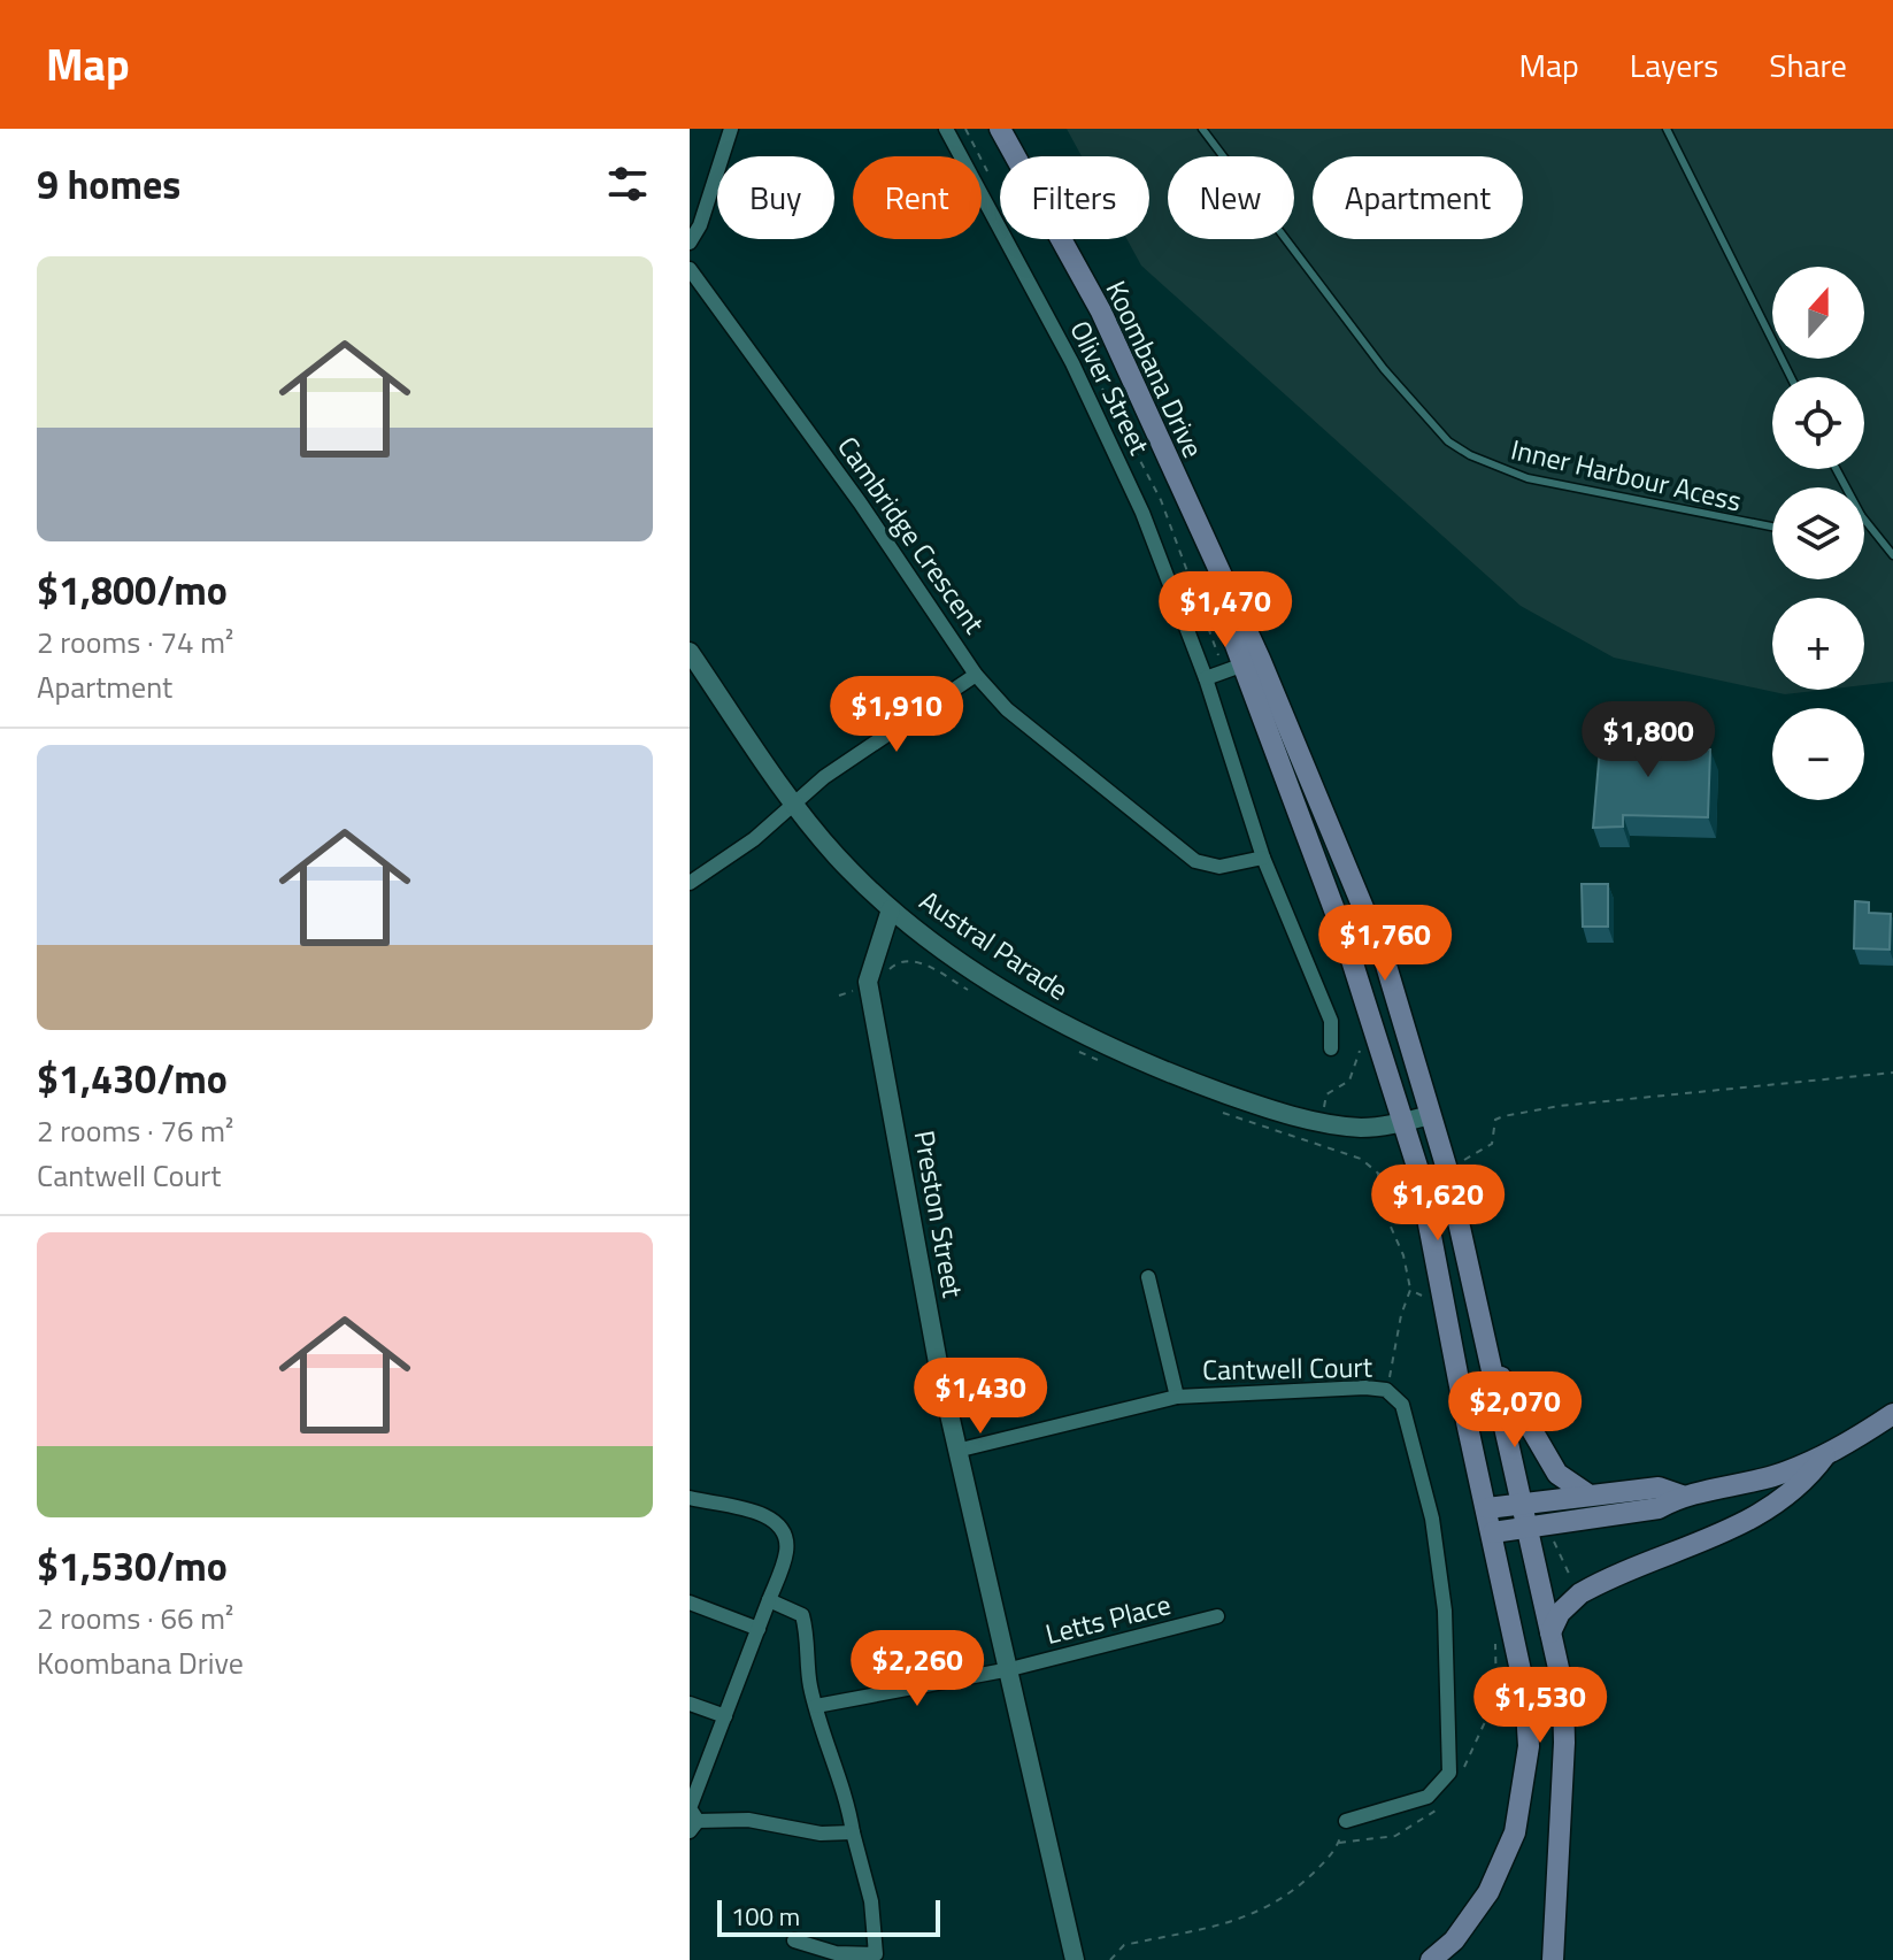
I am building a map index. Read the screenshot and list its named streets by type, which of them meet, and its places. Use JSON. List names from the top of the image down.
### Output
{
  "streets": {
    "main road": ["Koombana Drive"],
    "street": [
      "Oliver Street",
      "Cambridge Crescent",
      "Austral Parade",
      "Preston Street",
      "Cantwell Court",
      "Letts Place"
    ],
    "lane": ["Inner Harbour Acess"]
  },
  "crossings": [
    ["Koombana Drive", "Austral Parade"],
    ["Oliver Street", "Cambridge Crescent"],
    ["Austral Parade", "Preston Street"],
    ["Preston Street", "Cantwell Court"],
    ["Preston Street", "Letts Place"]
  ],
  "scale_bar": "100 m",
  "north": "top",
  "page": {
    "header": "Map",
    "nav": ["Map", "Layers", "Share"],
    "heading": "9 homes",
    "chip": [
      "Buy",
      "Rent",
      "Filters",
      "New",
      "Apartment"
    ],
    "list": [
      {
        "name": "$1,800/mo",
        "note": "2 rooms · 74 m² · Apartment"
      },
      {
        "name": "$1,430/mo",
        "note": "2 rooms · 76 m² · Cantwell Court"
      },
      {
        "name": "$1,530/mo",
        "note": "2 rooms · 66 m² · Koombana Drive"
      }
    ],
    "map_buttons": ["+", "−"],
    "price": [
      "$1,470",
      "$1,910",
      "$1,800",
      "$1,760",
      "$1,620",
      "$1,430",
      "$2,070",
      "$2,260",
      "$1,530"
    ],
    "scale": "100 m"
  }
}
